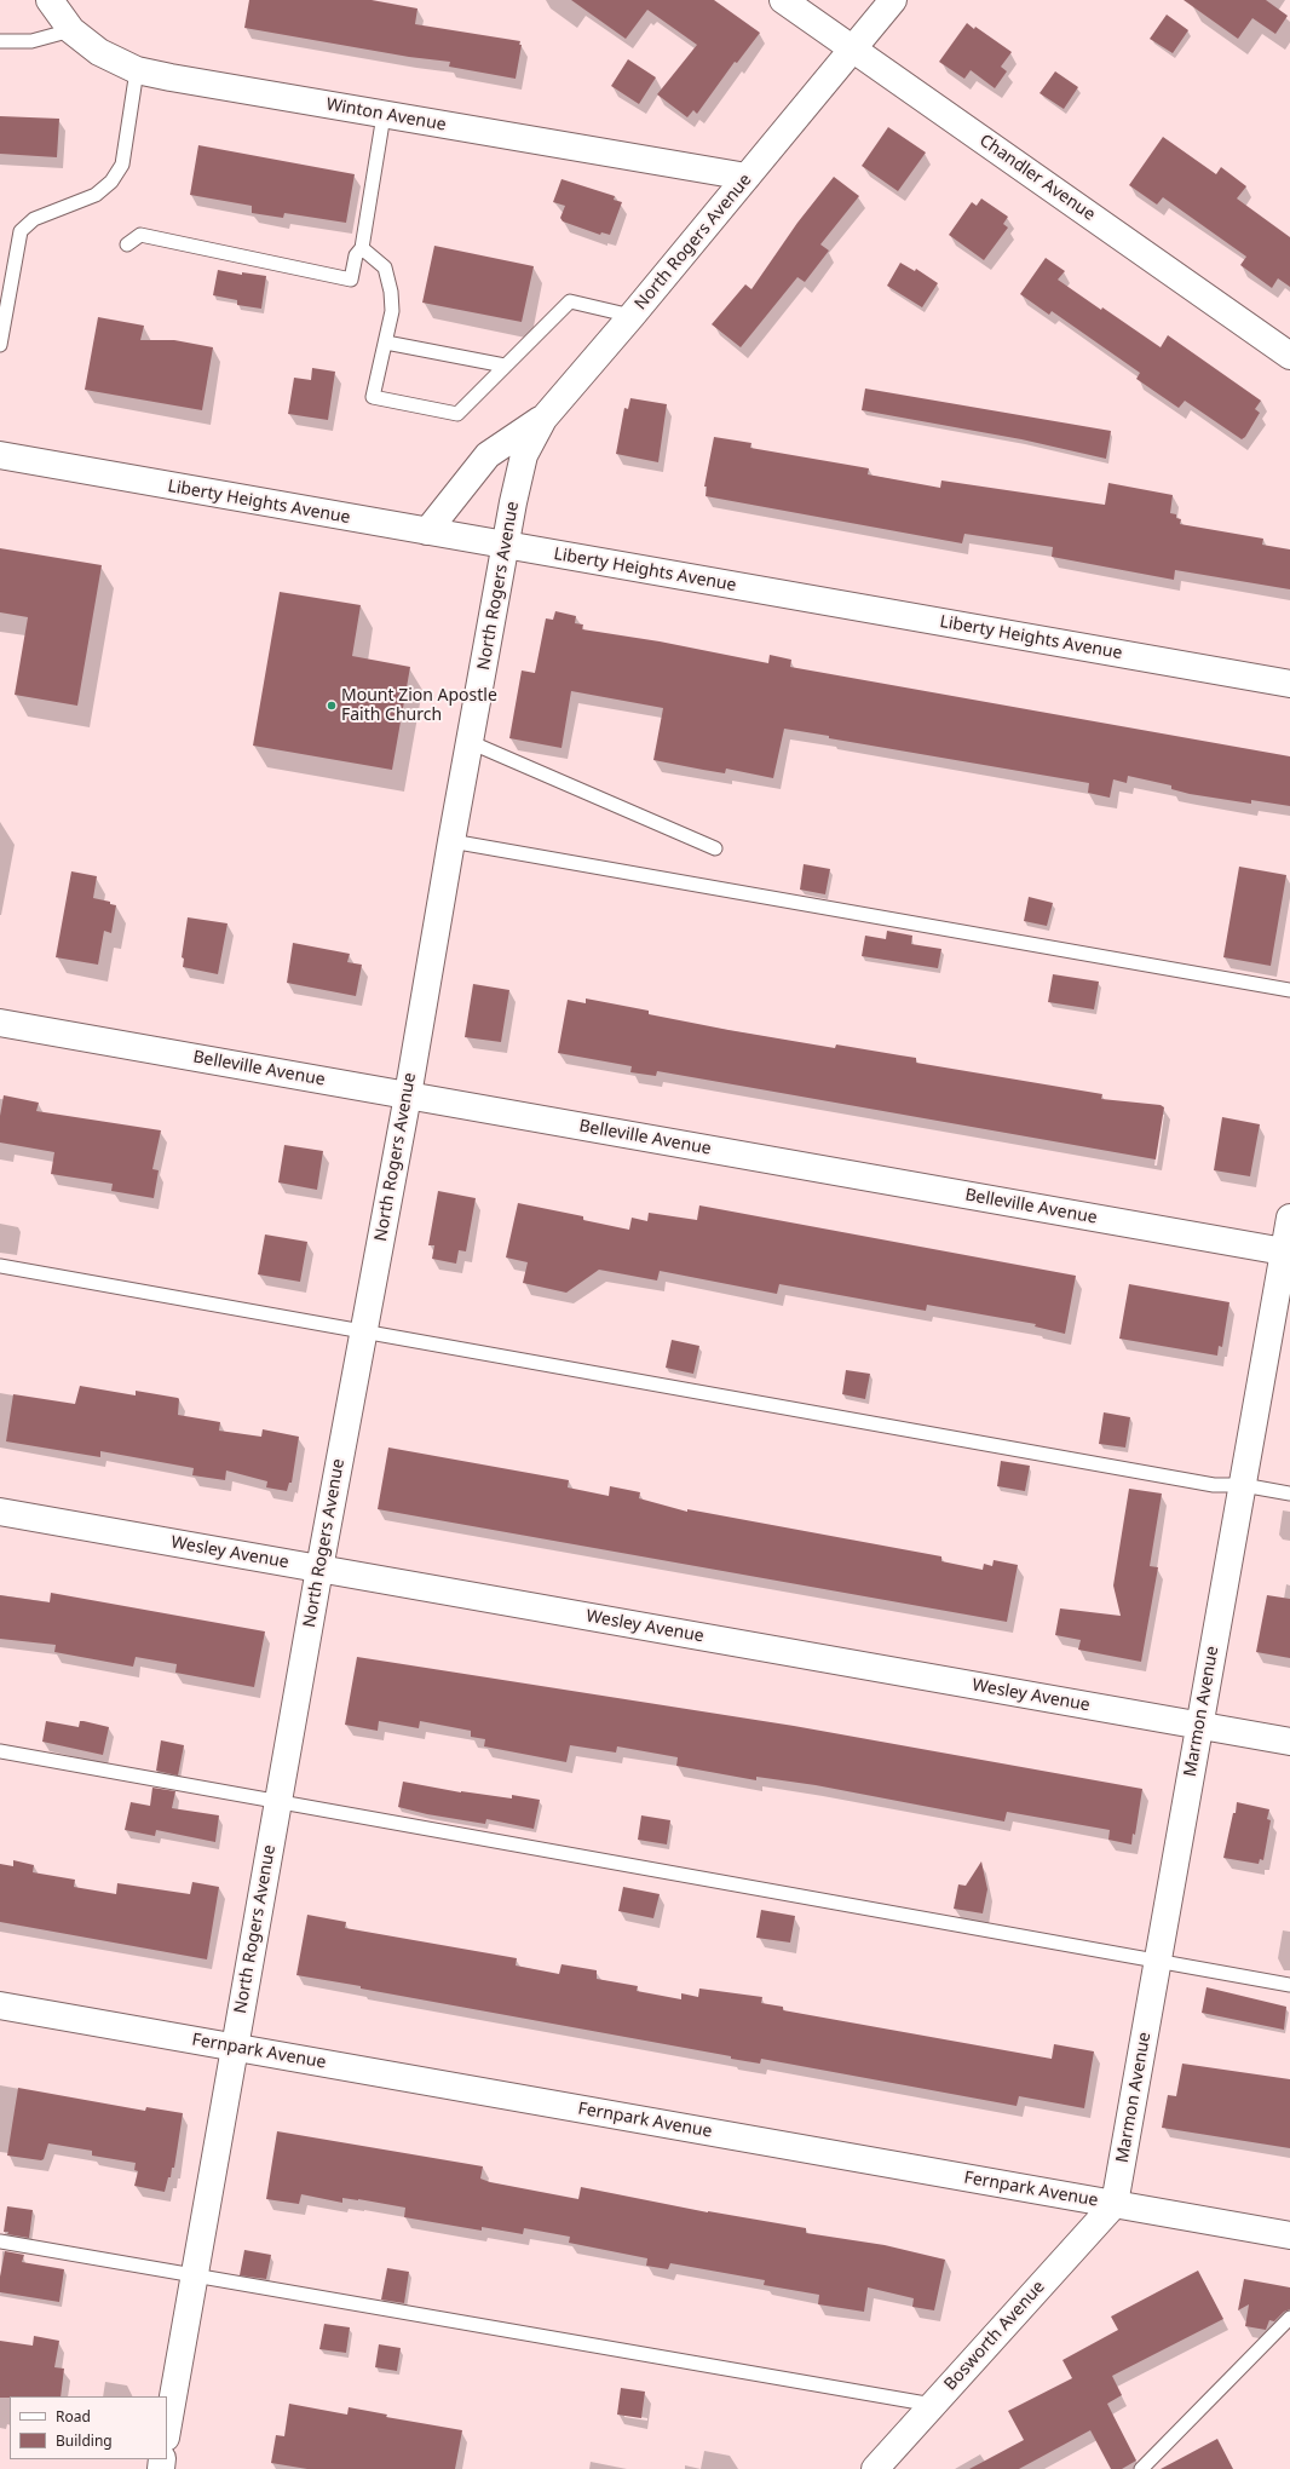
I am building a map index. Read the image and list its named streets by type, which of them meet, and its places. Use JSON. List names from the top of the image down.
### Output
{
  "streets": {
    "street": [
      "Winton Avenue",
      "Chandler Avenue",
      "North Rogers Avenue",
      "Liberty Heights Avenue",
      "Belleville Avenue",
      "Wesley Avenue",
      "Marmon Avenue",
      "Fernpark Avenue",
      "Bosworth Avenue"
    ]
  },
  "crossings": [
    ["Winton Avenue", "North Rogers Avenue"],
    ["Chandler Avenue", "North Rogers Avenue"],
    ["North Rogers Avenue", "Liberty Heights Avenue"],
    ["North Rogers Avenue", "Belleville Avenue"],
    ["North Rogers Avenue", "Wesley Avenue"],
    ["North Rogers Avenue", "Fernpark Avenue"],
    ["Belleville Avenue", "Marmon Avenue"],
    ["Wesley Avenue", "Marmon Avenue"],
    ["Marmon Avenue", "Fernpark Avenue"],
    ["Marmon Avenue", "Bosworth Avenue"],
    ["Fernpark Avenue", "Bosworth Avenue"]
  ],
  "places": ["Mount Zion Apostle Faith Church"],
  "legend": ["Road", "Building"]
}
